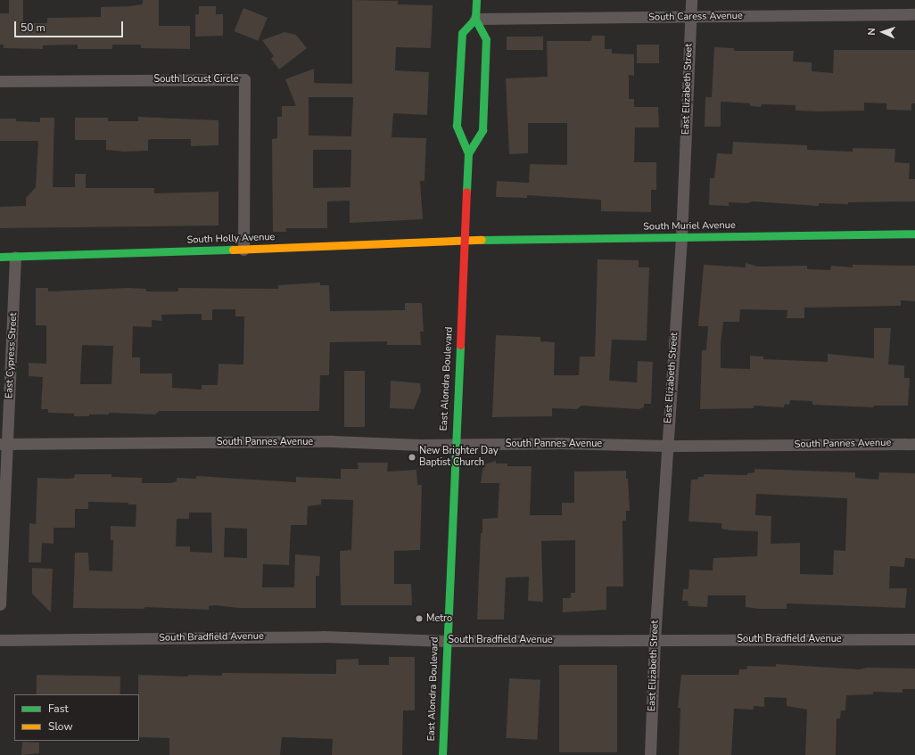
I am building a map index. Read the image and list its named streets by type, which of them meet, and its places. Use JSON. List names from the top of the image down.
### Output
{
  "streets": {
    "street": [
      "South Caress Avenue",
      "South Locust Circle",
      "East Elizabeth Street",
      "South Muriel Avenue",
      "South Holly Avenue",
      "East Cypress Street",
      "East Alondra Boulevard",
      "South Pannes Avenue",
      "South Bradfield Avenue"
    ]
  },
  "crossings": [
    ["South Caress Avenue", "East Elizabeth Street"],
    ["South Caress Avenue", "East Alondra Boulevard"],
    ["South Locust Circle", "South Holly Avenue"],
    ["East Elizabeth Street", "South Muriel Avenue"],
    ["East Elizabeth Street", "South Pannes Avenue"],
    ["East Elizabeth Street", "South Bradfield Avenue"],
    ["South Muriel Avenue", "South Holly Avenue"],
    ["South Muriel Avenue", "East Alondra Boulevard"],
    ["South Holly Avenue", "East Cypress Street"],
    ["South Holly Avenue", "East Alondra Boulevard"],
    ["East Cypress Street", "South Pannes Avenue"],
    ["East Alondra Boulevard", "South Pannes Avenue"],
    ["East Alondra Boulevard", "South Bradfield Avenue"]
  ],
  "places": ["New Brighter Day Baptist Church", "Metro"],
  "legend": ["Fast", "Slow"],
  "scale_bar": "50 m",
  "north": "left"
}
